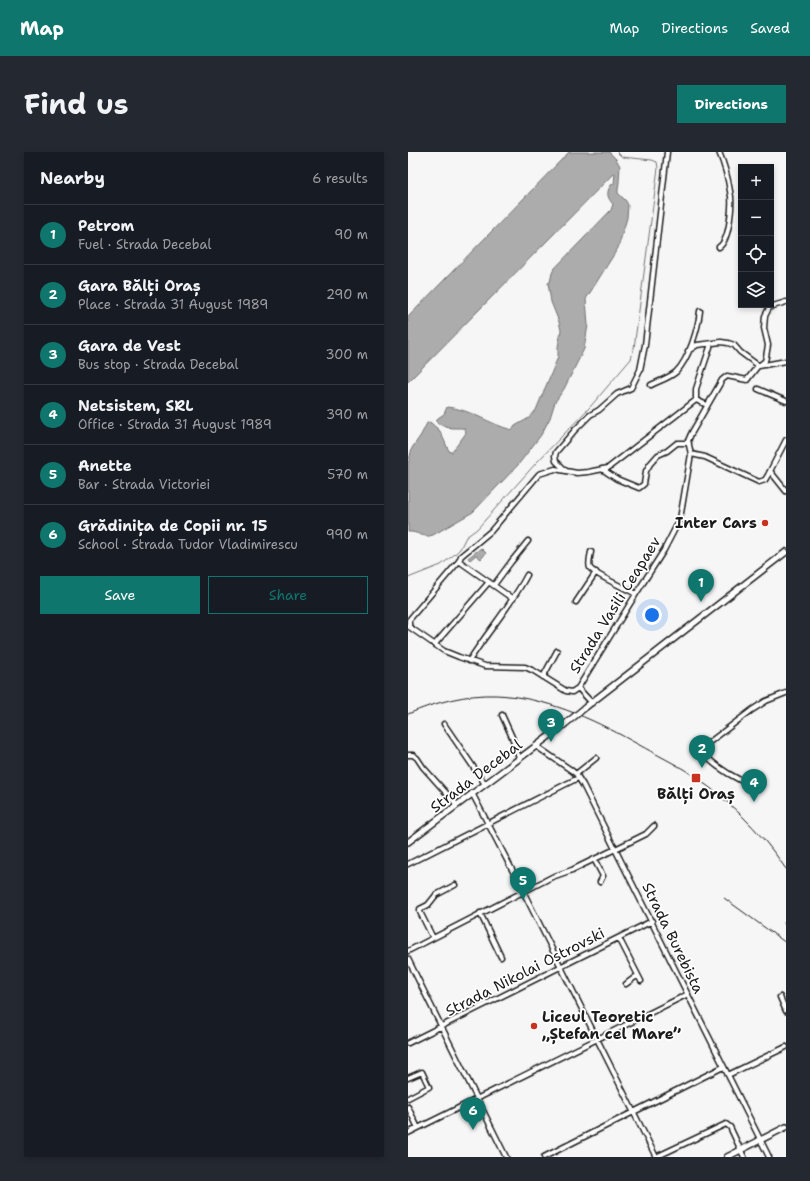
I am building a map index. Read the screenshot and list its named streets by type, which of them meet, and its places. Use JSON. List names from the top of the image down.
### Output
{
  "streets": {
    "main road": ["Strada Decebal"],
    "street": ["Strada Vasili Ceapaev", "Strada Burebista", "Strada Nikolai Ostrovski"]
  },
  "crossings": [
    ["Strada Vasili Ceapaev", "Strada Decebal"],
    ["Strada Decebal", "Strada Burebista"],
    ["Strada Burebista", "Strada Nikolai Ostrovski"]
  ],
  "places": {
    "other": ["Inter Cars", "Liceul Teoretic „Ștefan cel Mare”"],
    "transit": ["Bălți Oraș"]
  },
  "page": {
    "header": "Map",
    "nav": ["Map", "Directions", "Saved"],
    "title": "Find us",
    "buttons": [
      "Directions",
      ["Save", "Share"]
    ],
    "heading": ["Nearby", "6 results"],
    "map_buttons": ["+", "−"],
    "list": [
      {
        "mark": "1",
        "name": "Petrom",
        "note": "Fuel · Strada Decebal",
        "value": "90 m"
      },
      {
        "mark": "2",
        "name": "Gara Bălți Oraș",
        "note": "Place · Strada 31 August 1989",
        "value": "290 m"
      },
      {
        "mark": "3",
        "name": "Gara de Vest",
        "note": "Bus stop · Strada Decebal",
        "value": "300 m"
      },
      {
        "mark": "4",
        "name": "Netsistem, SRL",
        "note": "Office · Strada 31 August 1989",
        "value": "390 m"
      },
      {
        "mark": "5",
        "name": "Anette",
        "note": "Bar · Strada Victoriei",
        "value": "570 m"
      },
      {
        "mark": "6",
        "name": "Grădinița de Copii nr. 15",
        "note": "School · Strada Tudor Vladimirescu",
        "value": "990 m"
      }
    ],
    "pins": [
      "1",
      "3",
      "2",
      "4",
      "5",
      "6"
    ]
  }
}
